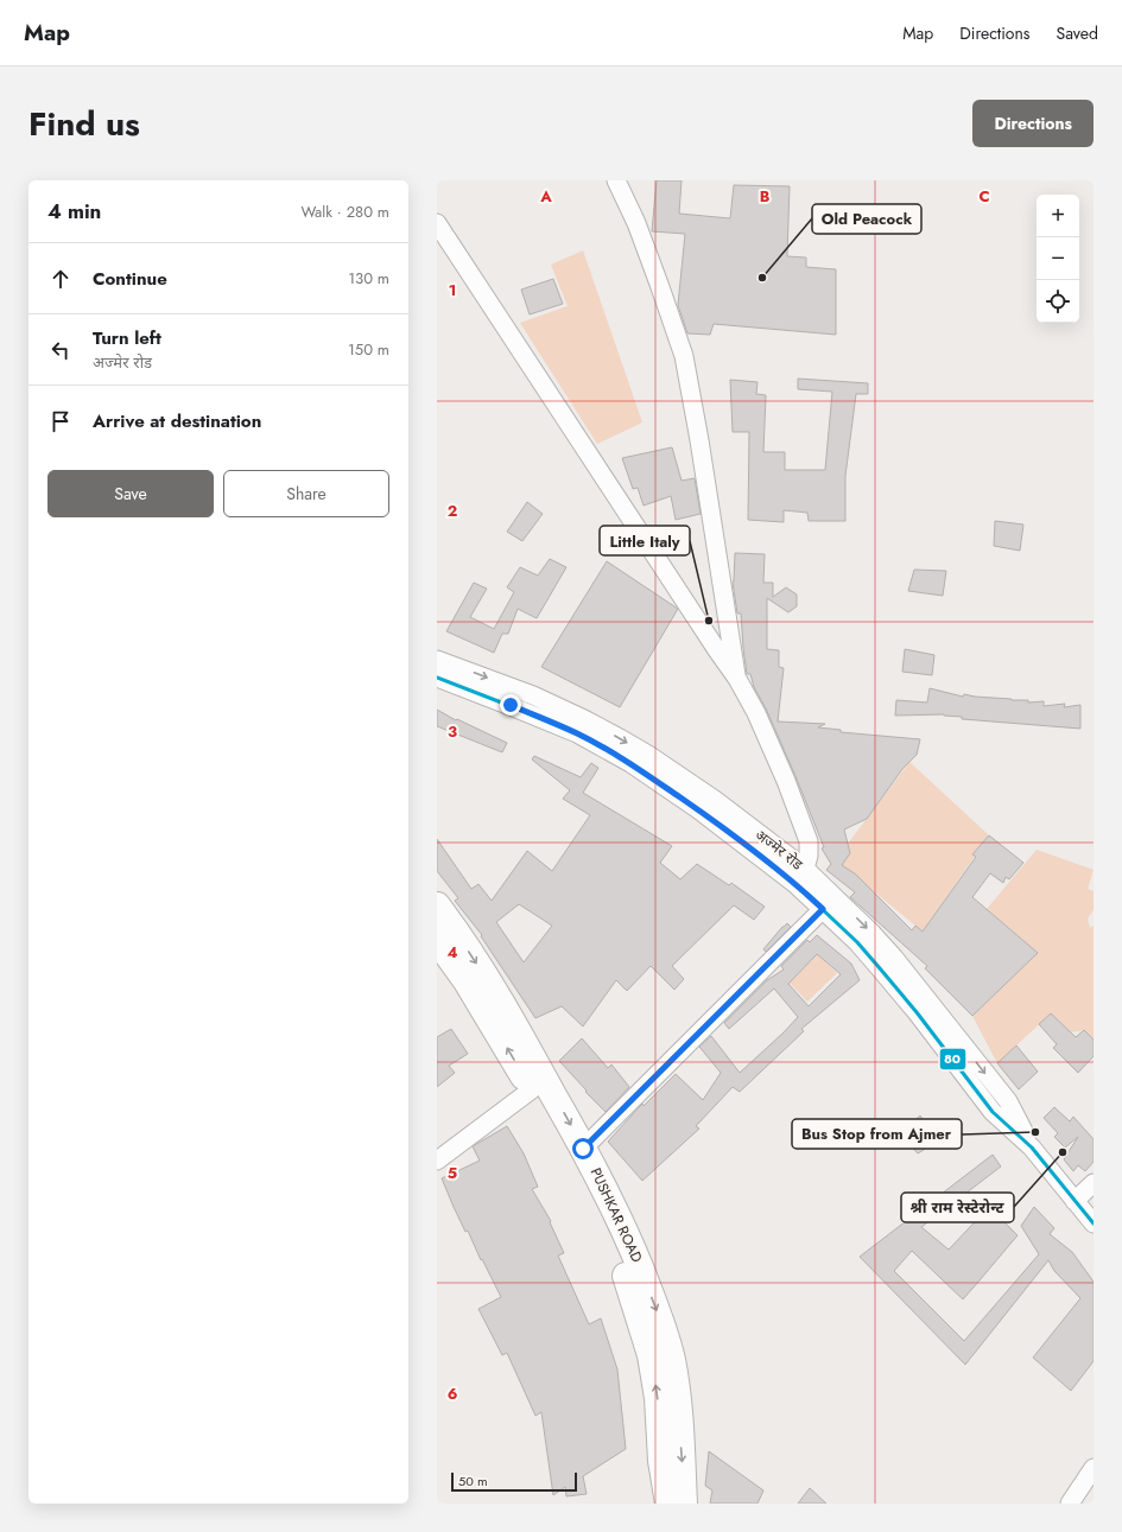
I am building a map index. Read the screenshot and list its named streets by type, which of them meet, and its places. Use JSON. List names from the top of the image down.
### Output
{
  "streets": {
    "highway": ["PUSHKAR ROAD"],
    "street": ["अज्मेर रोड"]
  },
  "places": [
    "Old Peacock",
    "Little Italy",
    "Bus Stop from Ajmer",
    "श्री राम रेस्टेरोन्ट"
  ],
  "lines": ["transit line 80"],
  "scale_bar": "50 m",
  "page": {
    "header": "Map",
    "nav": ["Map", "Directions", "Saved"],
    "title": "Find us",
    "buttons": [
      "Directions",
      ["Save", "Share"]
    ],
    "heading": ["4 min", "Walk · 280 m"],
    "map_buttons": ["+", "−"],
    "list": [
      ["Continue", "130 m"],
      ["Turn left", "अज्मेर रोड", "150 m"],
      "Arrive at destination"
    ],
    "scale": "50 m"
  },
  "grid": {
    "columns": ["A", "B", "C"],
    "rows": [
      "1",
      "2",
      "3",
      "4",
      "5",
      "6"
    ]
  }
}
